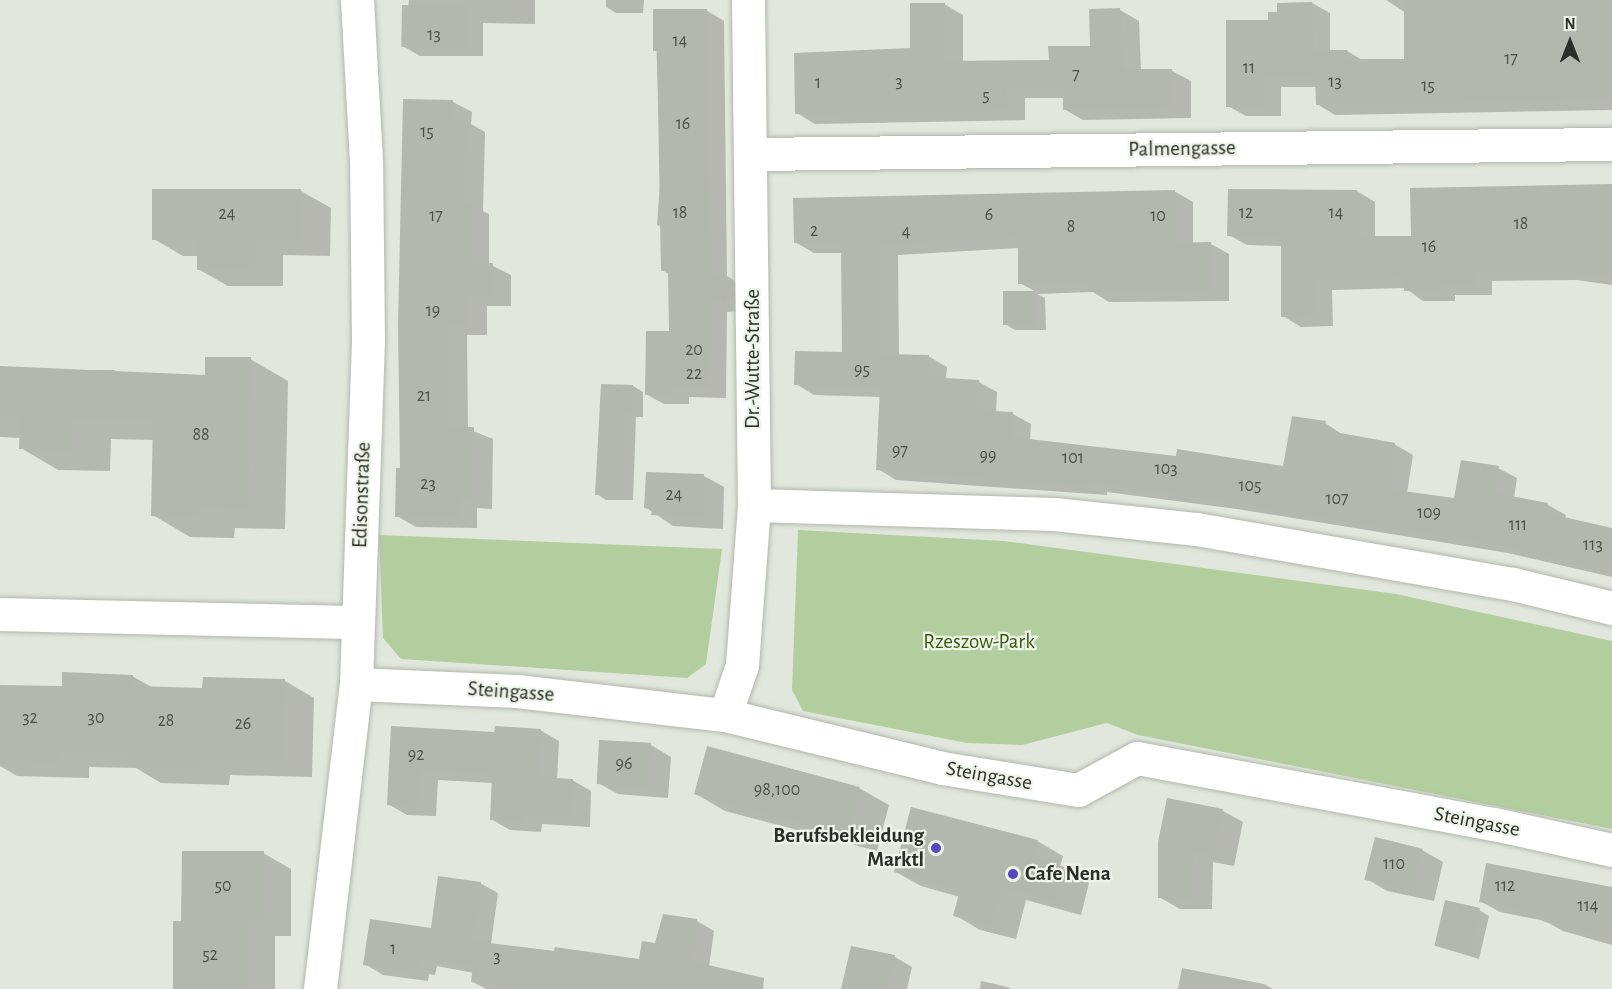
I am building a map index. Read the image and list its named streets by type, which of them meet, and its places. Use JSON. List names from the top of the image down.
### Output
{
  "streets": {
    "street": [
      "Palmengasse",
      "Dr.-Wutte-Straße",
      "Edisonstraße",
      "Steingasse"
    ]
  },
  "crossings": [
    ["Palmengasse", "Dr.-Wutte-Straße"],
    ["Dr.-Wutte-Straße", "Steingasse"],
    ["Edisonstraße", "Steingasse"]
  ],
  "parks": ["Rzeszow-Park"],
  "places": ["Berufsbekleidung Marktl", "Cafe Nena"],
  "house_numbers": [
    "13",
    "14",
    "17",
    "11",
    "7",
    "3",
    "13",
    "1",
    "15",
    "5",
    "16",
    "15",
    "18",
    "12",
    "14",
    "24",
    "6",
    "17",
    "10",
    "18",
    "8",
    "2",
    "4",
    "16",
    "19",
    "20",
    "95",
    "22",
    "21",
    "88",
    "97",
    "99",
    "101",
    "103",
    "23",
    "105",
    "24",
    "107",
    "109",
    "111",
    "113",
    "32",
    "30",
    "28",
    "26",
    "92",
    "96",
    "98,100",
    "110",
    "50",
    "112",
    "114",
    "1",
    "52",
    "3"
  ],
  "north": "top"
}
